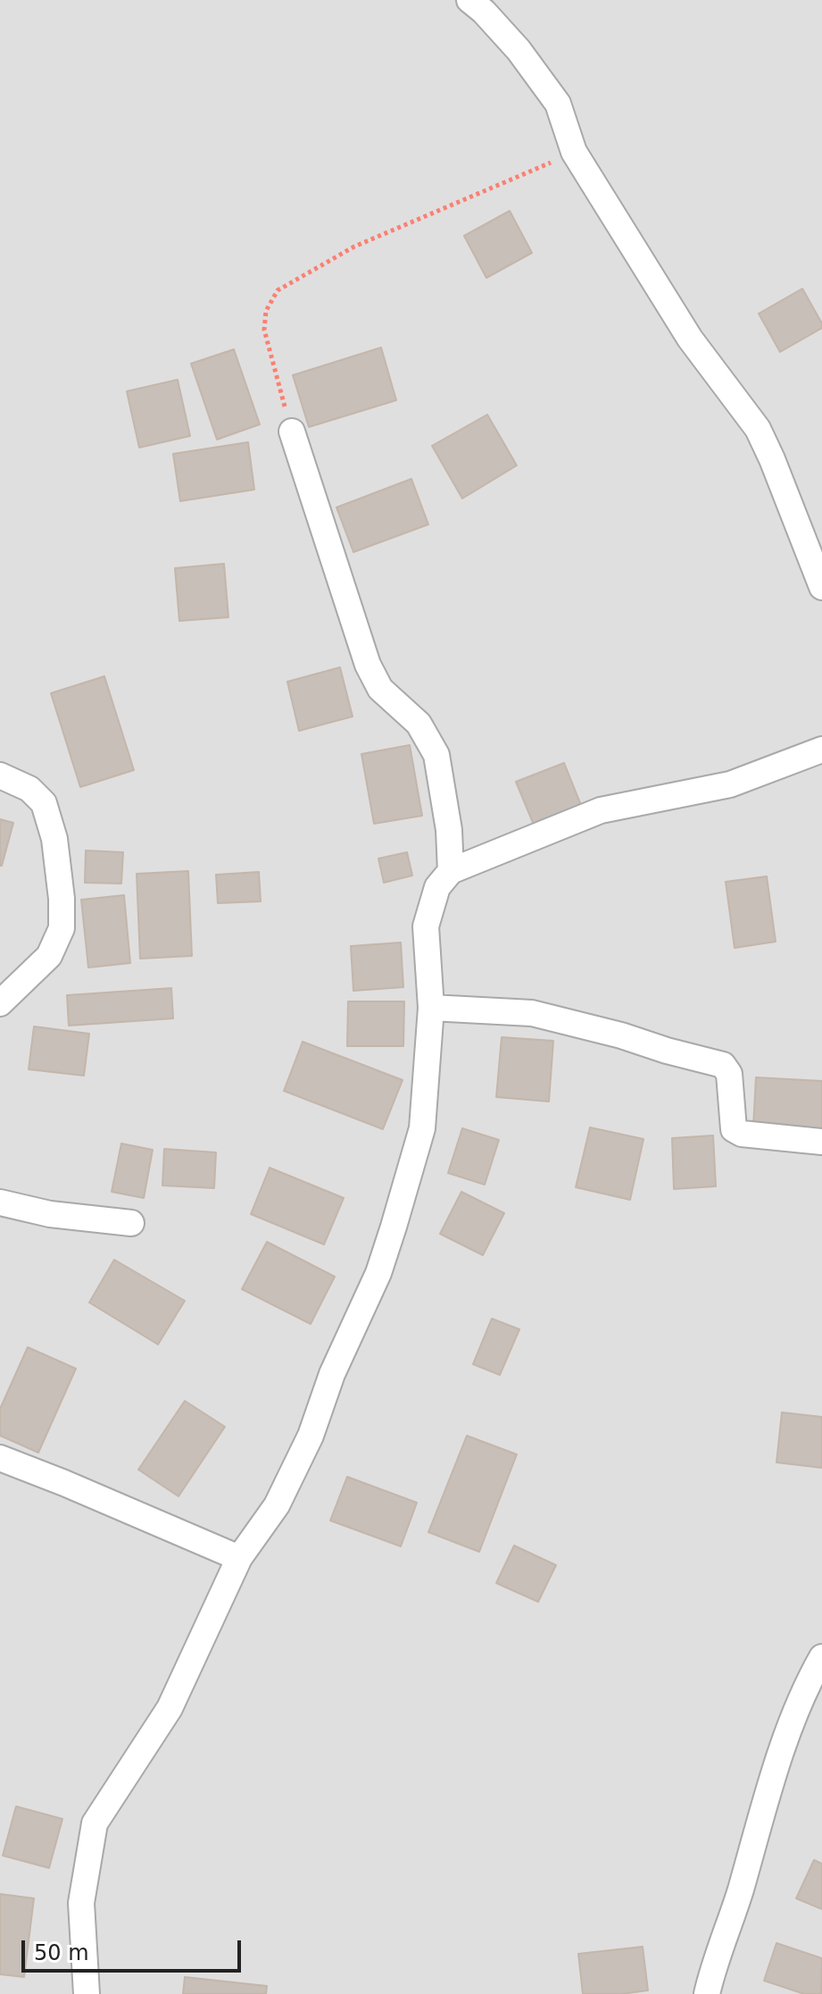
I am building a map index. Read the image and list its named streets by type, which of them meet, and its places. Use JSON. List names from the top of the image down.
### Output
{
  "scale_bar": "50 m"
}
